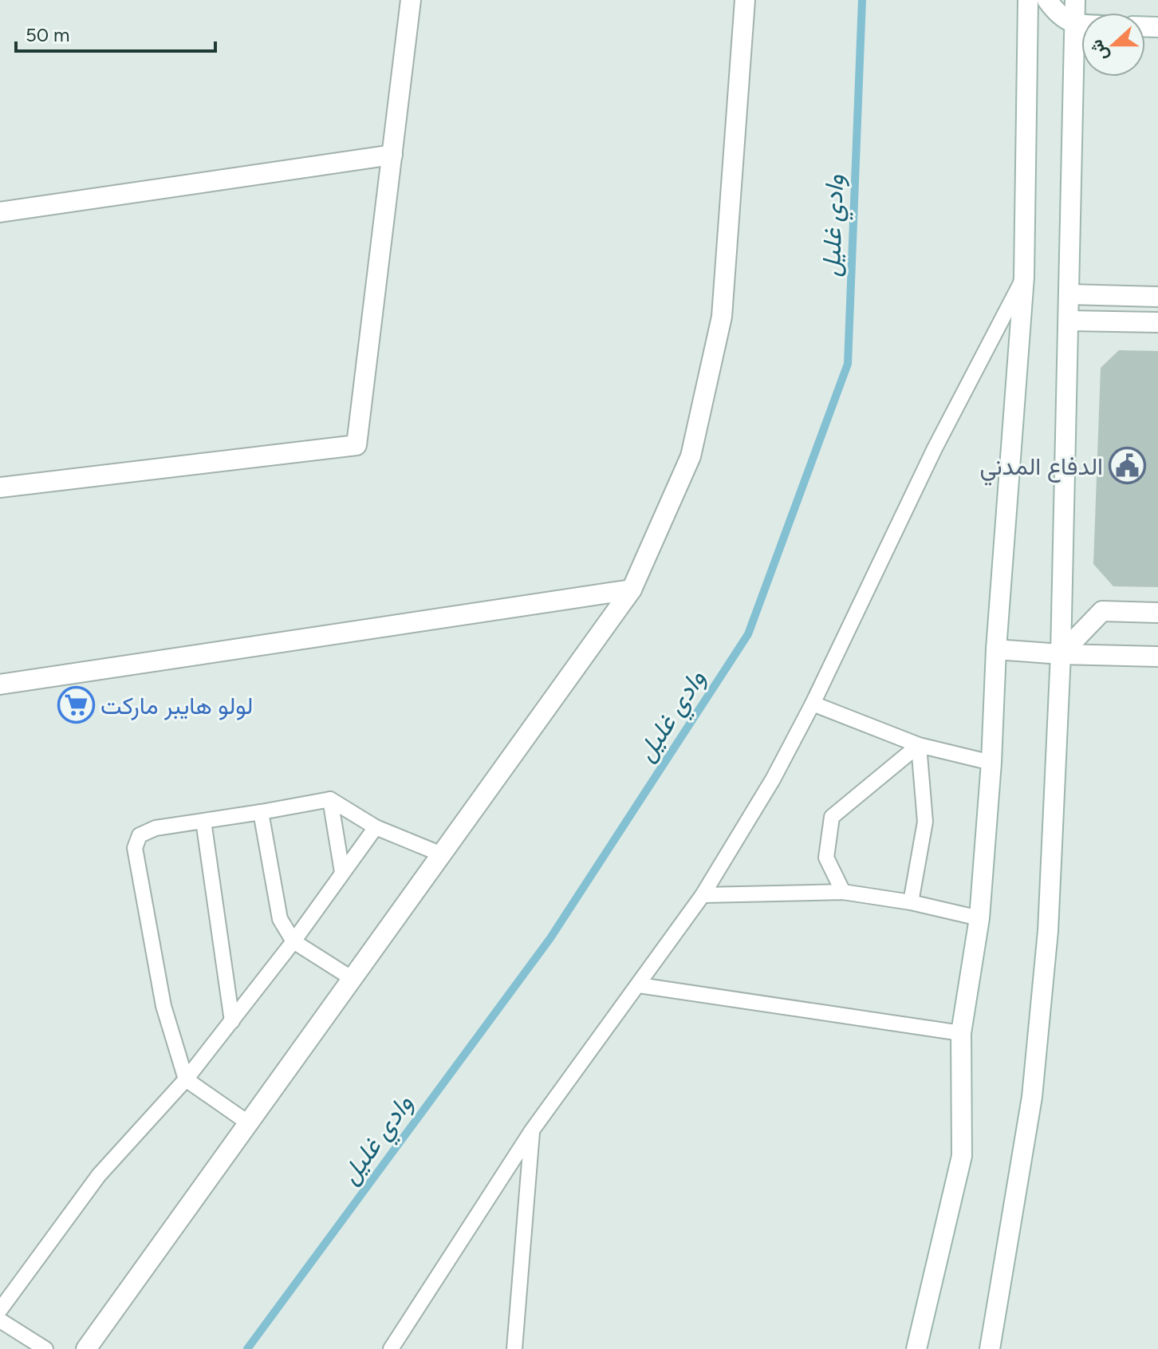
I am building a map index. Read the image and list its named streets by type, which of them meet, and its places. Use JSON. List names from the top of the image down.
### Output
{
  "water": ["وادي غليل"],
  "places": {
    "public building": ["الدفاع المدني"],
    "supermarket": ["لولو هايبر ماركت"]
  },
  "scale_bar": "50 m",
  "north": "left"
}
